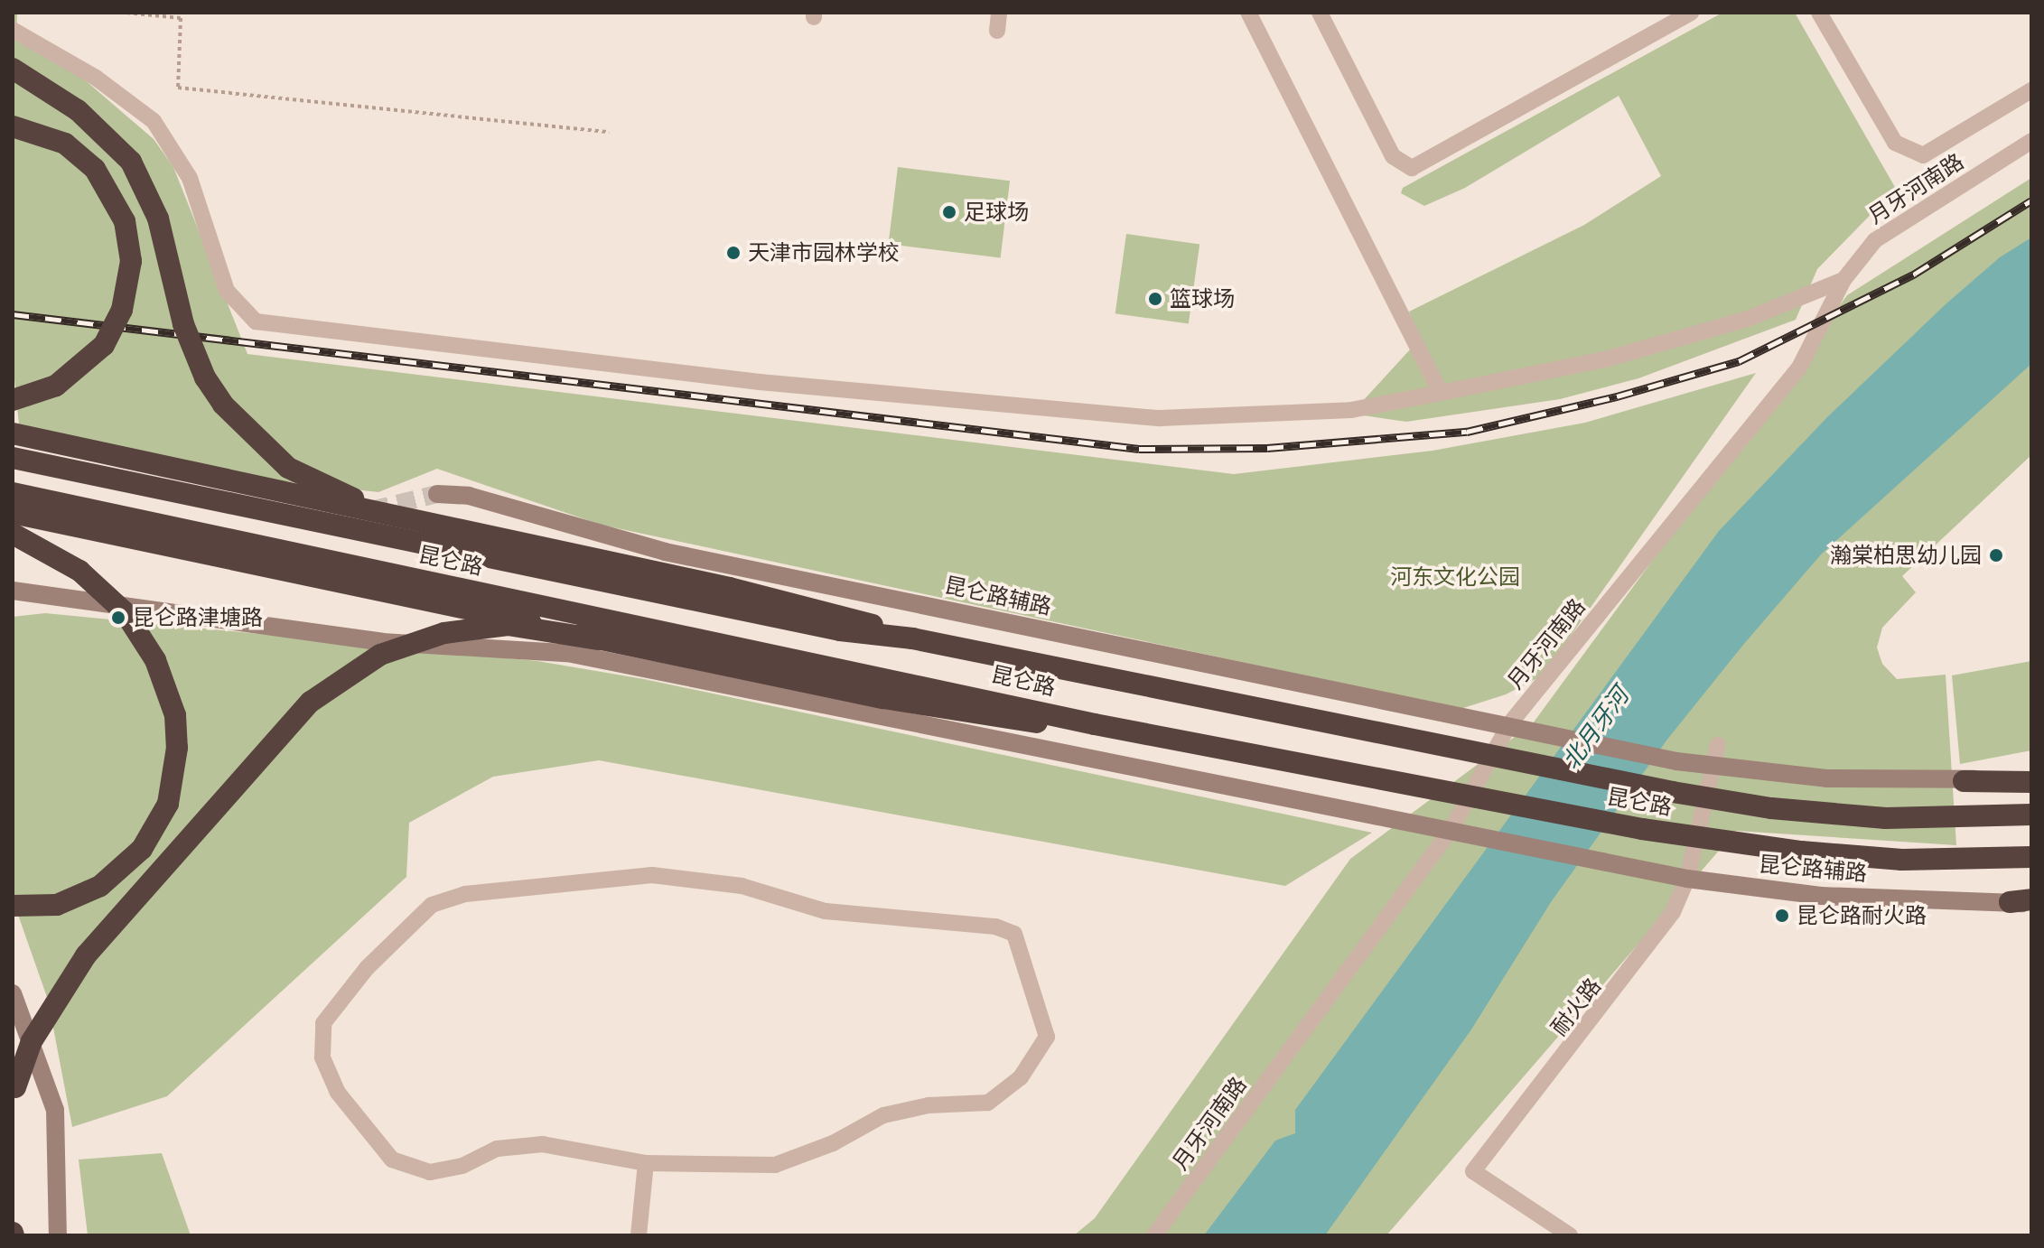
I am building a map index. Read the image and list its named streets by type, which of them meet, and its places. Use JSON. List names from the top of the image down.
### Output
{
  "streets": {
    "highway": ["昆仑路"],
    "main road": ["昆仑路辅路"],
    "street": ["月牙河南路", "耐火路"]
  },
  "crossings": [
    ["月牙河南路", "昆仑路辅路"],
    ["昆仑路辅路", "耐火路"]
  ],
  "water": ["北月牙河"],
  "parks": ["河东文化公园"],
  "places": [
    "足球场",
    "天津市园林学校",
    "篮球场",
    "瀚棠柏思幼儿园",
    "昆仑路津塘路",
    "昆仑路耐火路"
  ]
}
